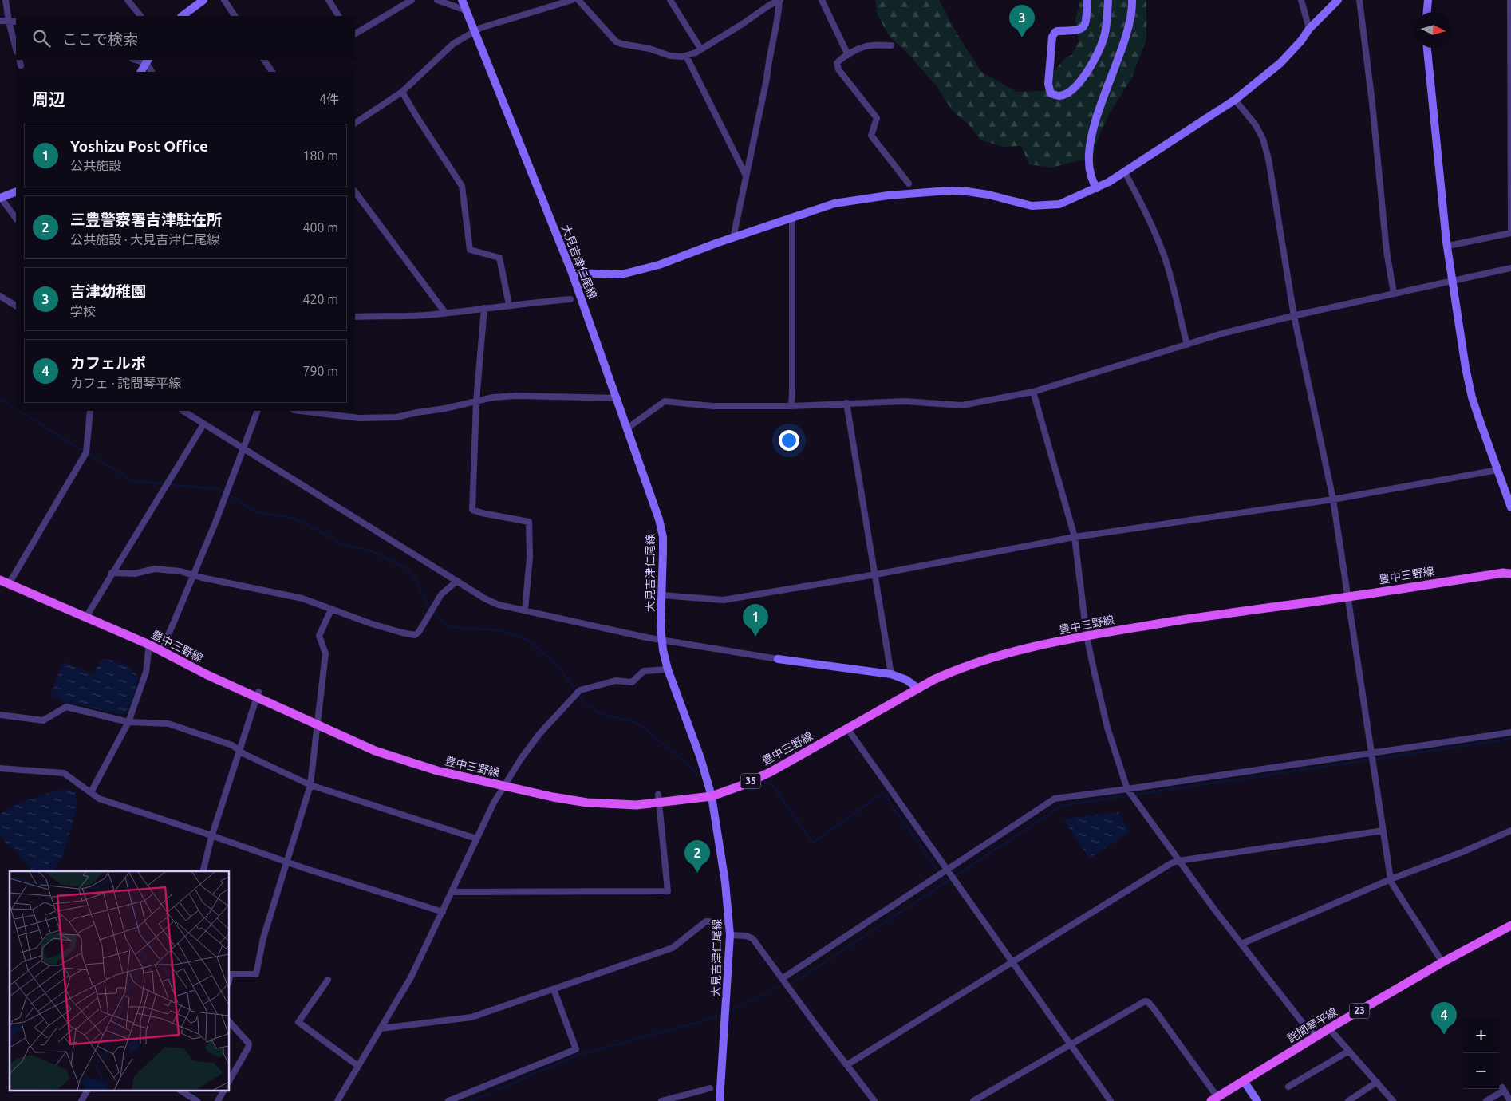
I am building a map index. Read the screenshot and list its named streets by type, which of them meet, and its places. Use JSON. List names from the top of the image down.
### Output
{
  "streets": {
    "main road": [
      "豊中三野線",
      "35",
      "23",
      "詫間琴平線"
    ],
    "street": ["大見吉津仁尾線"]
  },
  "crossings": [
    ["大見吉津仁尾線", "豊中三野線"]
  ],
  "north": "right",
  "page": {
    "pins": [
      "3",
      "1",
      "2",
      "4"
    ],
    "search": "ここで検索",
    "heading": ["周辺", "4件"],
    "list": [
      {
        "mark": "1",
        "name": "Yoshizu Post Office",
        "note": "公共施設",
        "value": "180 m"
      },
      {
        "mark": "2",
        "name": "三豊警察署吉津駐在所",
        "note": "公共施設 · 大見吉津仁尾線",
        "value": "400 m"
      },
      {
        "mark": "3",
        "name": "吉津幼稚園",
        "note": "学校",
        "value": "420 m"
      },
      {
        "mark": "4",
        "name": "カフェルポ",
        "note": "カフェ · 詫間琴平線",
        "value": "790 m"
      }
    ],
    "map_buttons": ["+", "−"]
  }
}
